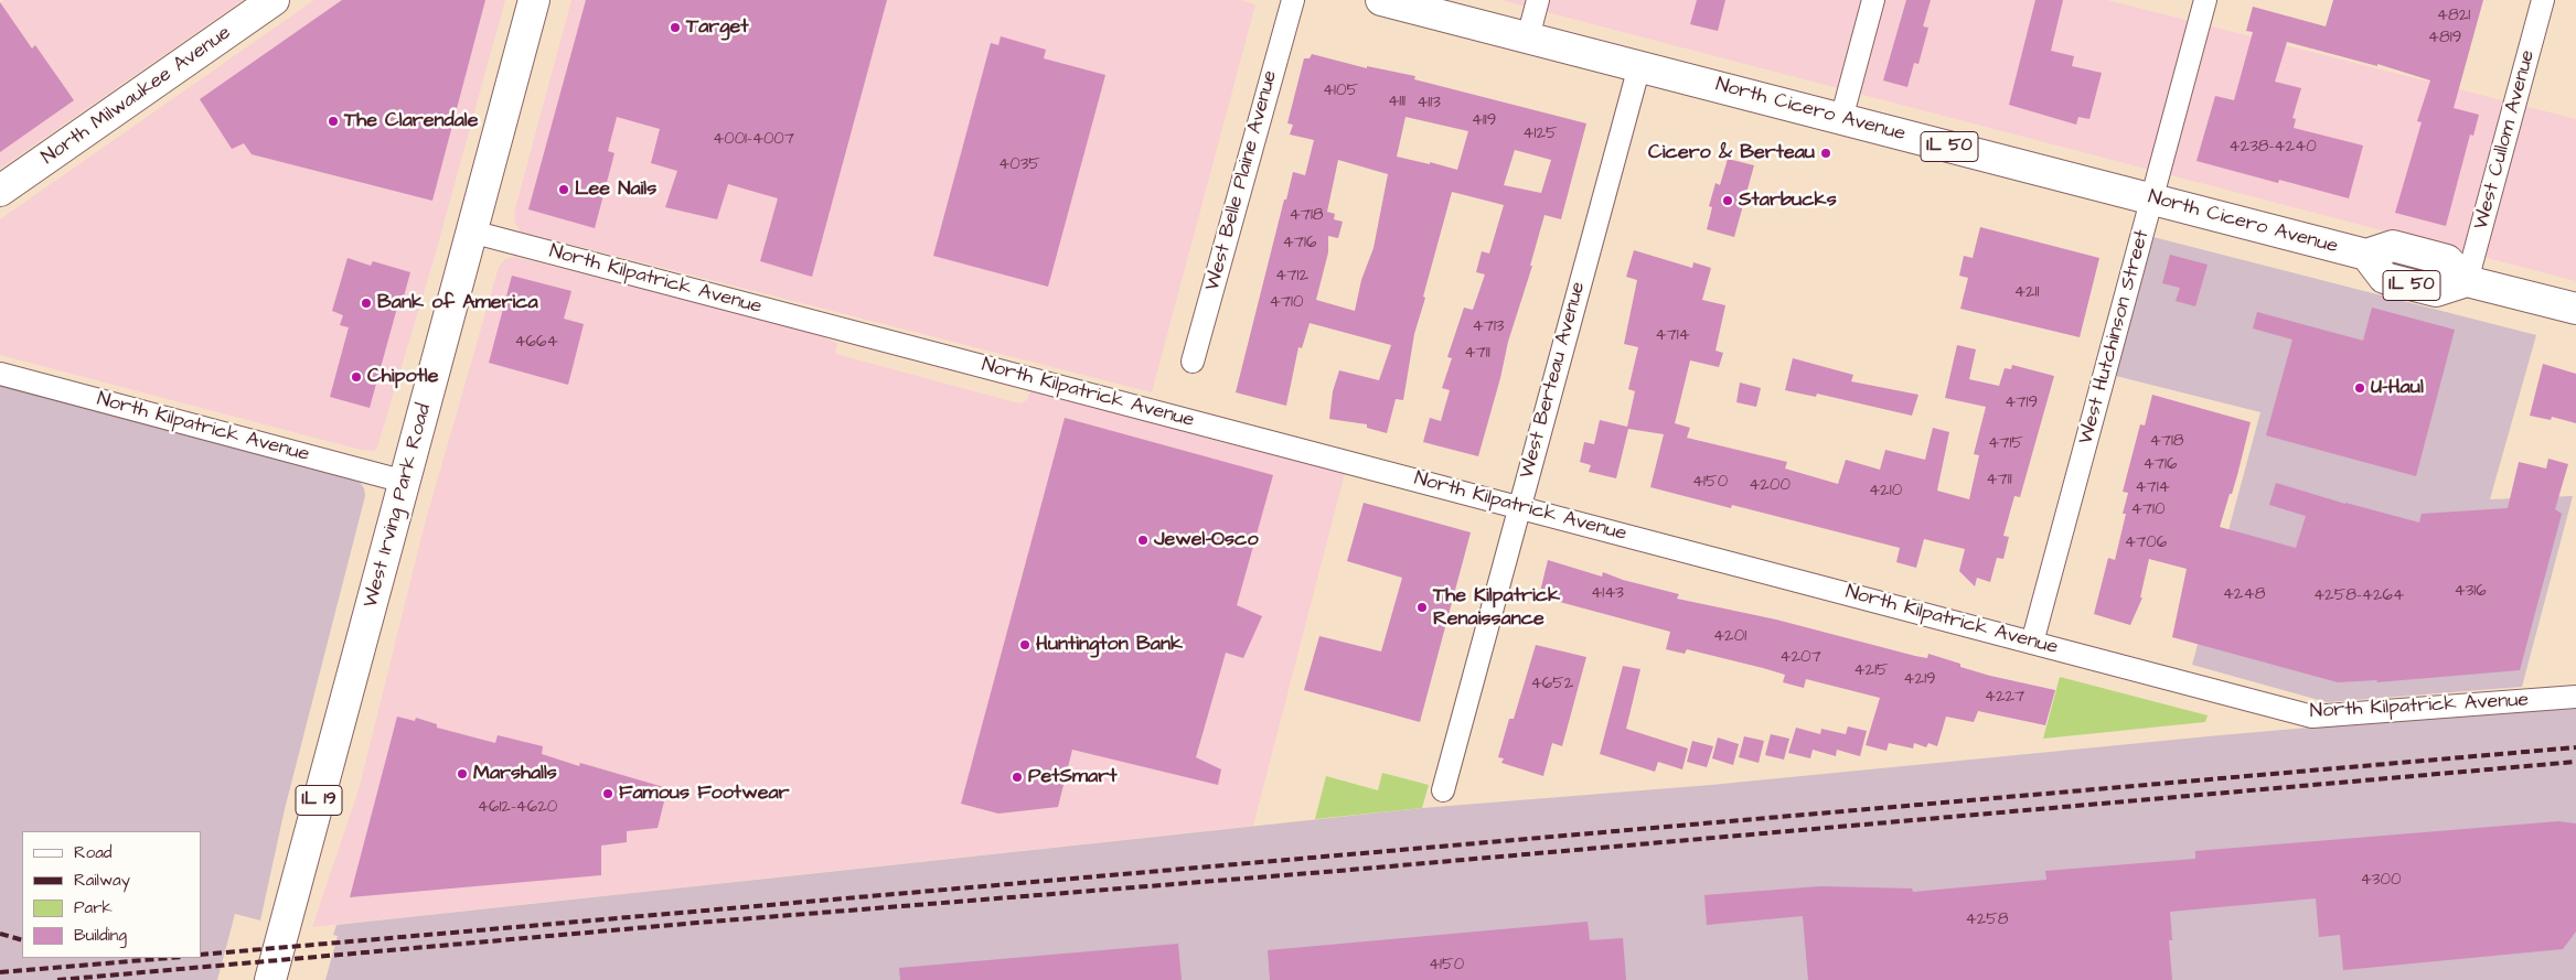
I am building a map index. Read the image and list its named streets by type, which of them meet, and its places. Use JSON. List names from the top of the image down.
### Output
{
  "streets": {
    "main road": [
      "North Milwaukee Avenue",
      "North Cicero Avenue",
      "IL 50",
      "West Irving Park Road",
      "IL 19"
    ],
    "street": [
      "West Cullom Avenue",
      "West Belle Plaine Avenue",
      "North Kilpatrick Avenue",
      "West Hutchinson Street",
      "West Berteau Avenue"
    ]
  },
  "crossings": [
    ["North Cicero Avenue", "West Cullom Avenue"],
    ["North Cicero Avenue", "IL 50"],
    ["North Cicero Avenue", "West Hutchinson Street"],
    ["North Cicero Avenue", "West Berteau Avenue"],
    ["West Cullom Avenue", "IL 50"],
    ["North Kilpatrick Avenue", "West Hutchinson Street"],
    ["North Kilpatrick Avenue", "West Berteau Avenue"],
    ["North Kilpatrick Avenue", "West Irving Park Road"]
  ],
  "places": [
    "Target",
    "The Clarendale",
    "Cicero & Berteau",
    "Lee Nails",
    "Starbucks",
    "Bank of America",
    "Chipotle",
    "U-Haul",
    "Jewel-Osco",
    "The Kilpatrick Renaissance",
    "Huntington Bank",
    "Marshalls",
    "PetSmart",
    "Famous Footwear"
  ],
  "house_numbers": [
    "4821",
    "4819",
    "4105",
    "4111",
    "4113",
    "4119",
    "4125",
    "4001-4007",
    "4238-4240",
    "4035",
    "4718",
    "4716",
    "4712",
    "4211",
    "4710",
    "4713",
    "4714",
    "4664",
    "4711",
    "4719",
    "4718",
    "4715",
    "4716",
    "4711",
    "4150",
    "4200",
    "4714",
    "4210",
    "4710",
    "4706",
    "4316",
    "4143",
    "4248",
    "4258-4264",
    "4201",
    "4207",
    "4215",
    "4219",
    "4652",
    "4227",
    "4612-4620",
    "4300",
    "4258",
    "4150"
  ],
  "legend": [
    "Road",
    "Railway",
    "Park",
    "Building"
  ]
}
